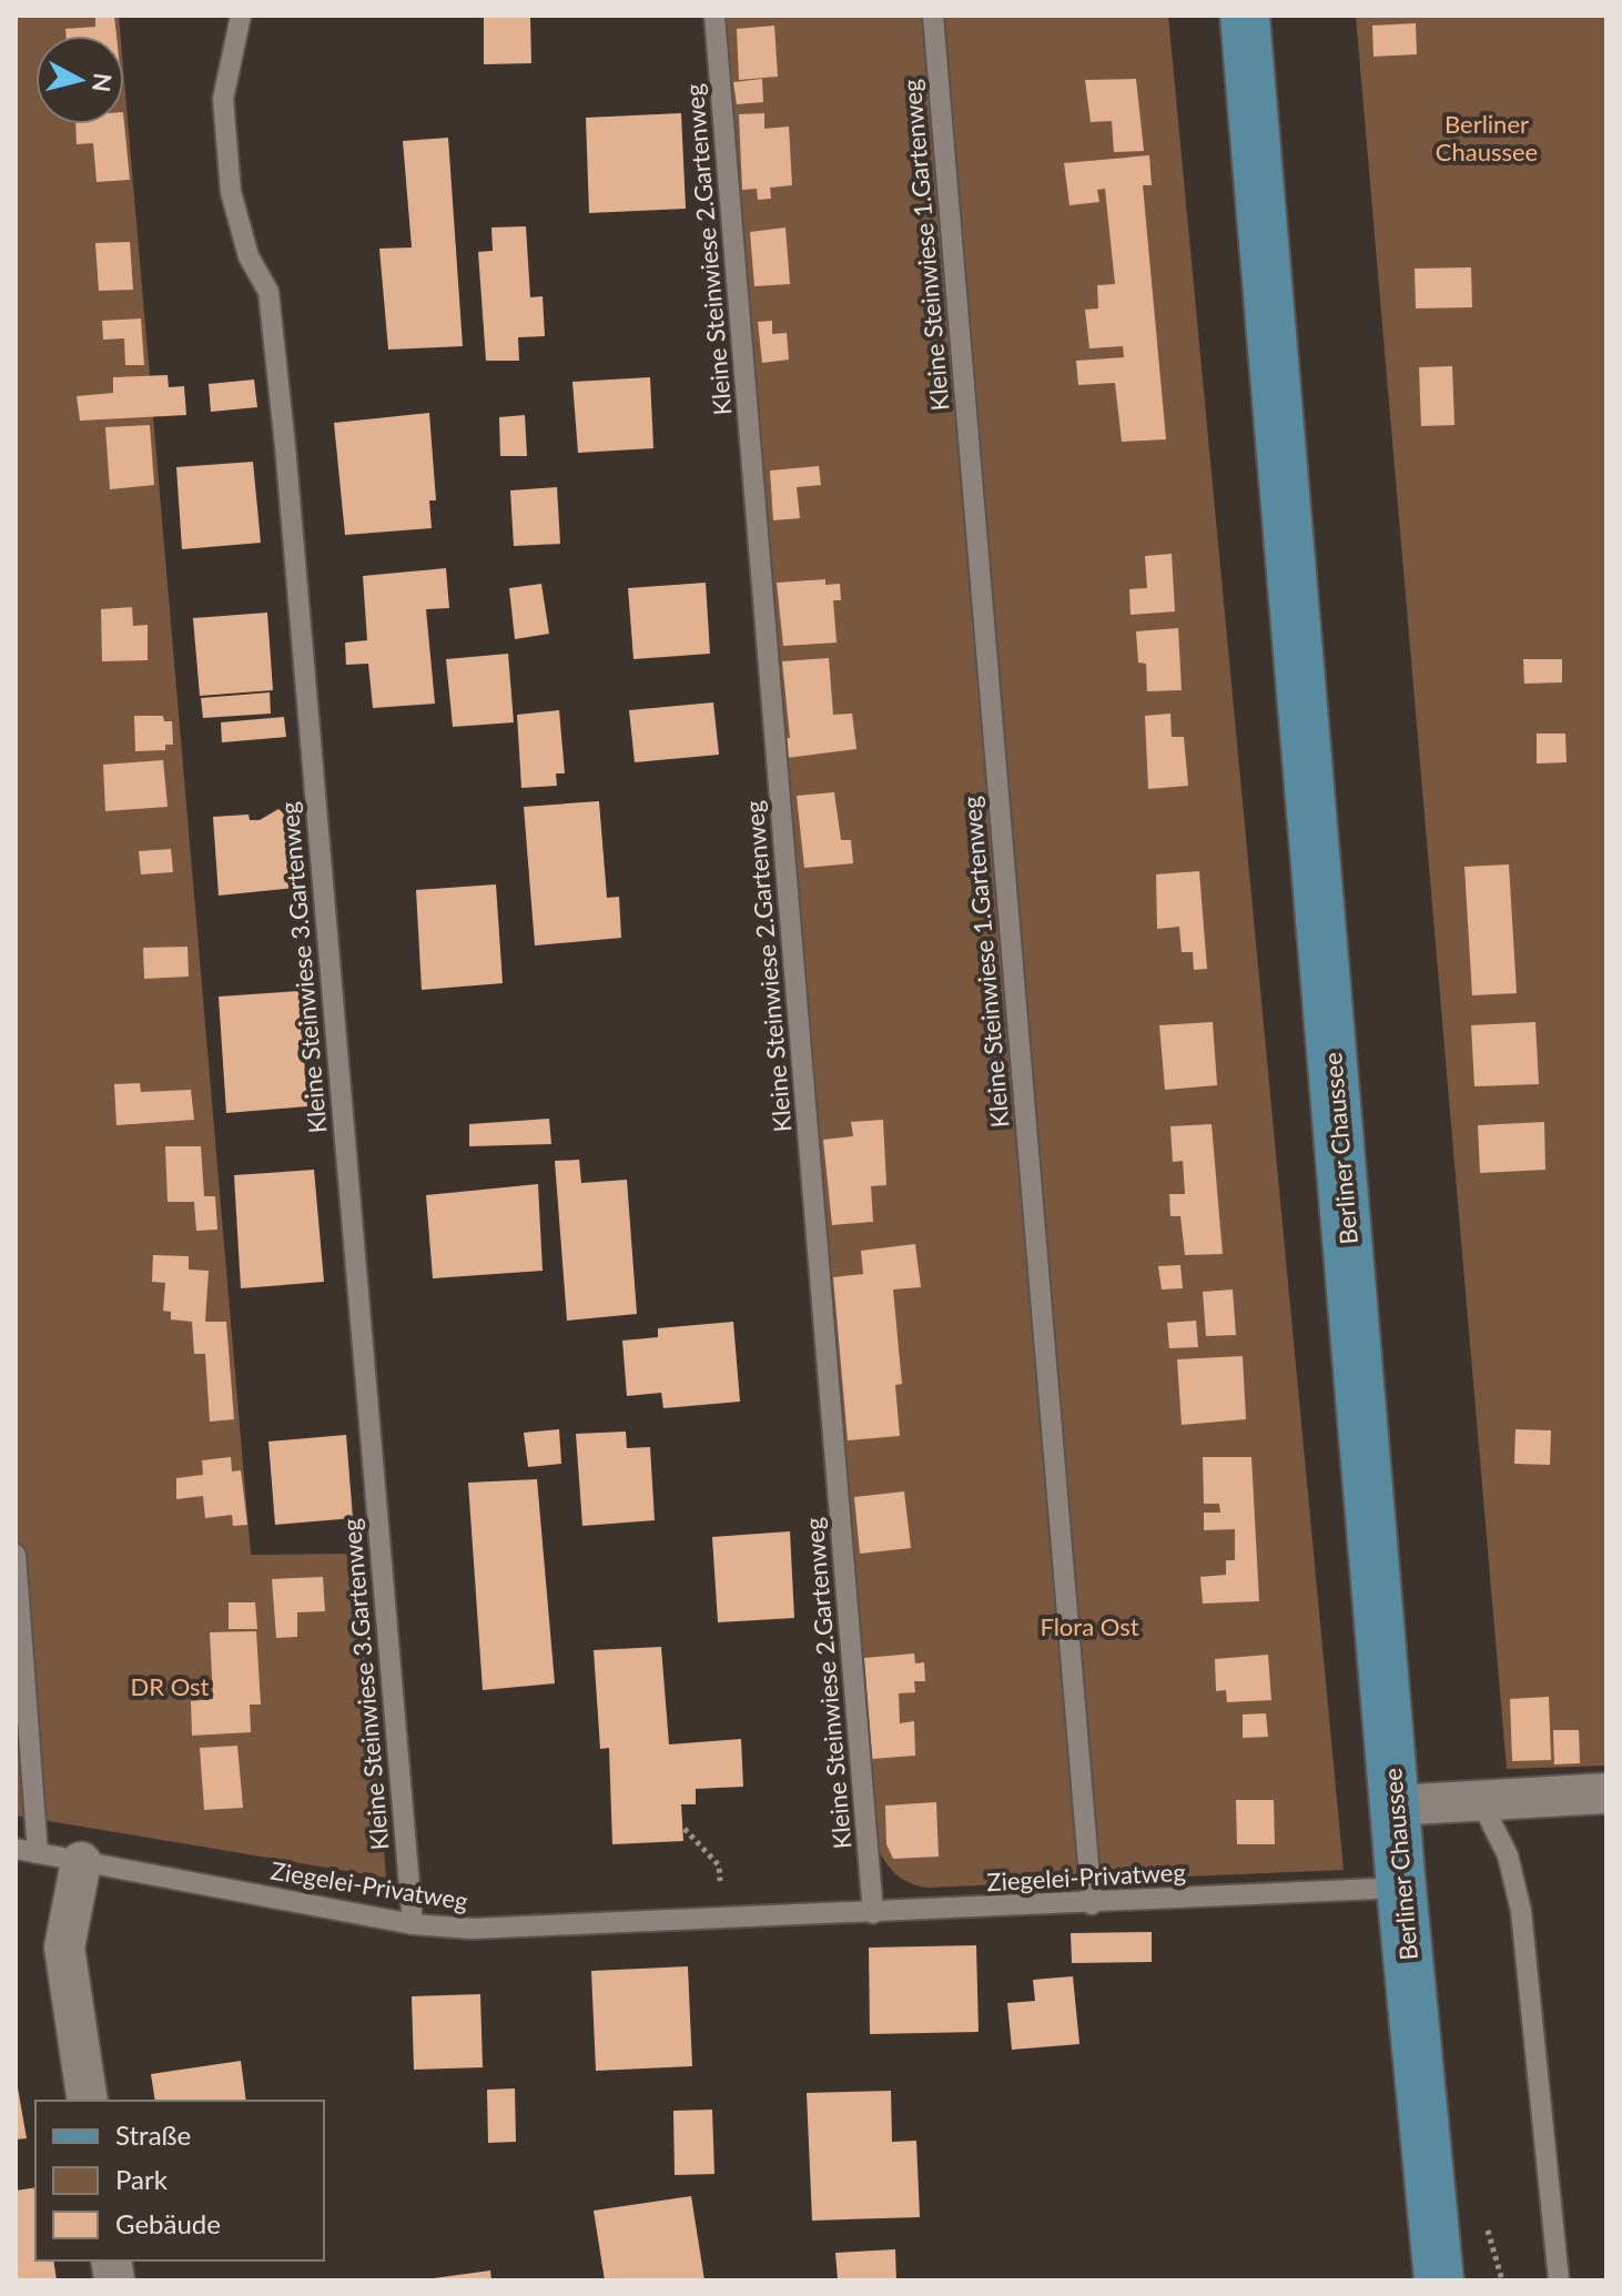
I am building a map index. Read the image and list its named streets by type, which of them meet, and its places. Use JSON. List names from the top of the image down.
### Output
{
  "streets": {
    "main road": ["Berliner Chaussee"],
    "lane": [
      "Kleine Steinwiese 1.Gartenweg",
      "Kleine Steinwiese 2.Gartenweg",
      "Kleine Steinwiese 3.Gartenweg",
      "Ziegelei-Privatweg"
    ]
  },
  "crossings": [
    ["Kleine Steinwiese 1.Gartenweg", "Ziegelei-Privatweg"],
    ["Kleine Steinwiese 2.Gartenweg", "Ziegelei-Privatweg"],
    ["Kleine Steinwiese 3.Gartenweg", "Ziegelei-Privatweg"],
    ["Berliner Chaussee", "Ziegelei-Privatweg"]
  ],
  "parks": ["Berliner Chaussee", "Flora Ost", "DR Ost"],
  "legend": ["Straße", "Park", "Gebäude"],
  "north": "right"
}
